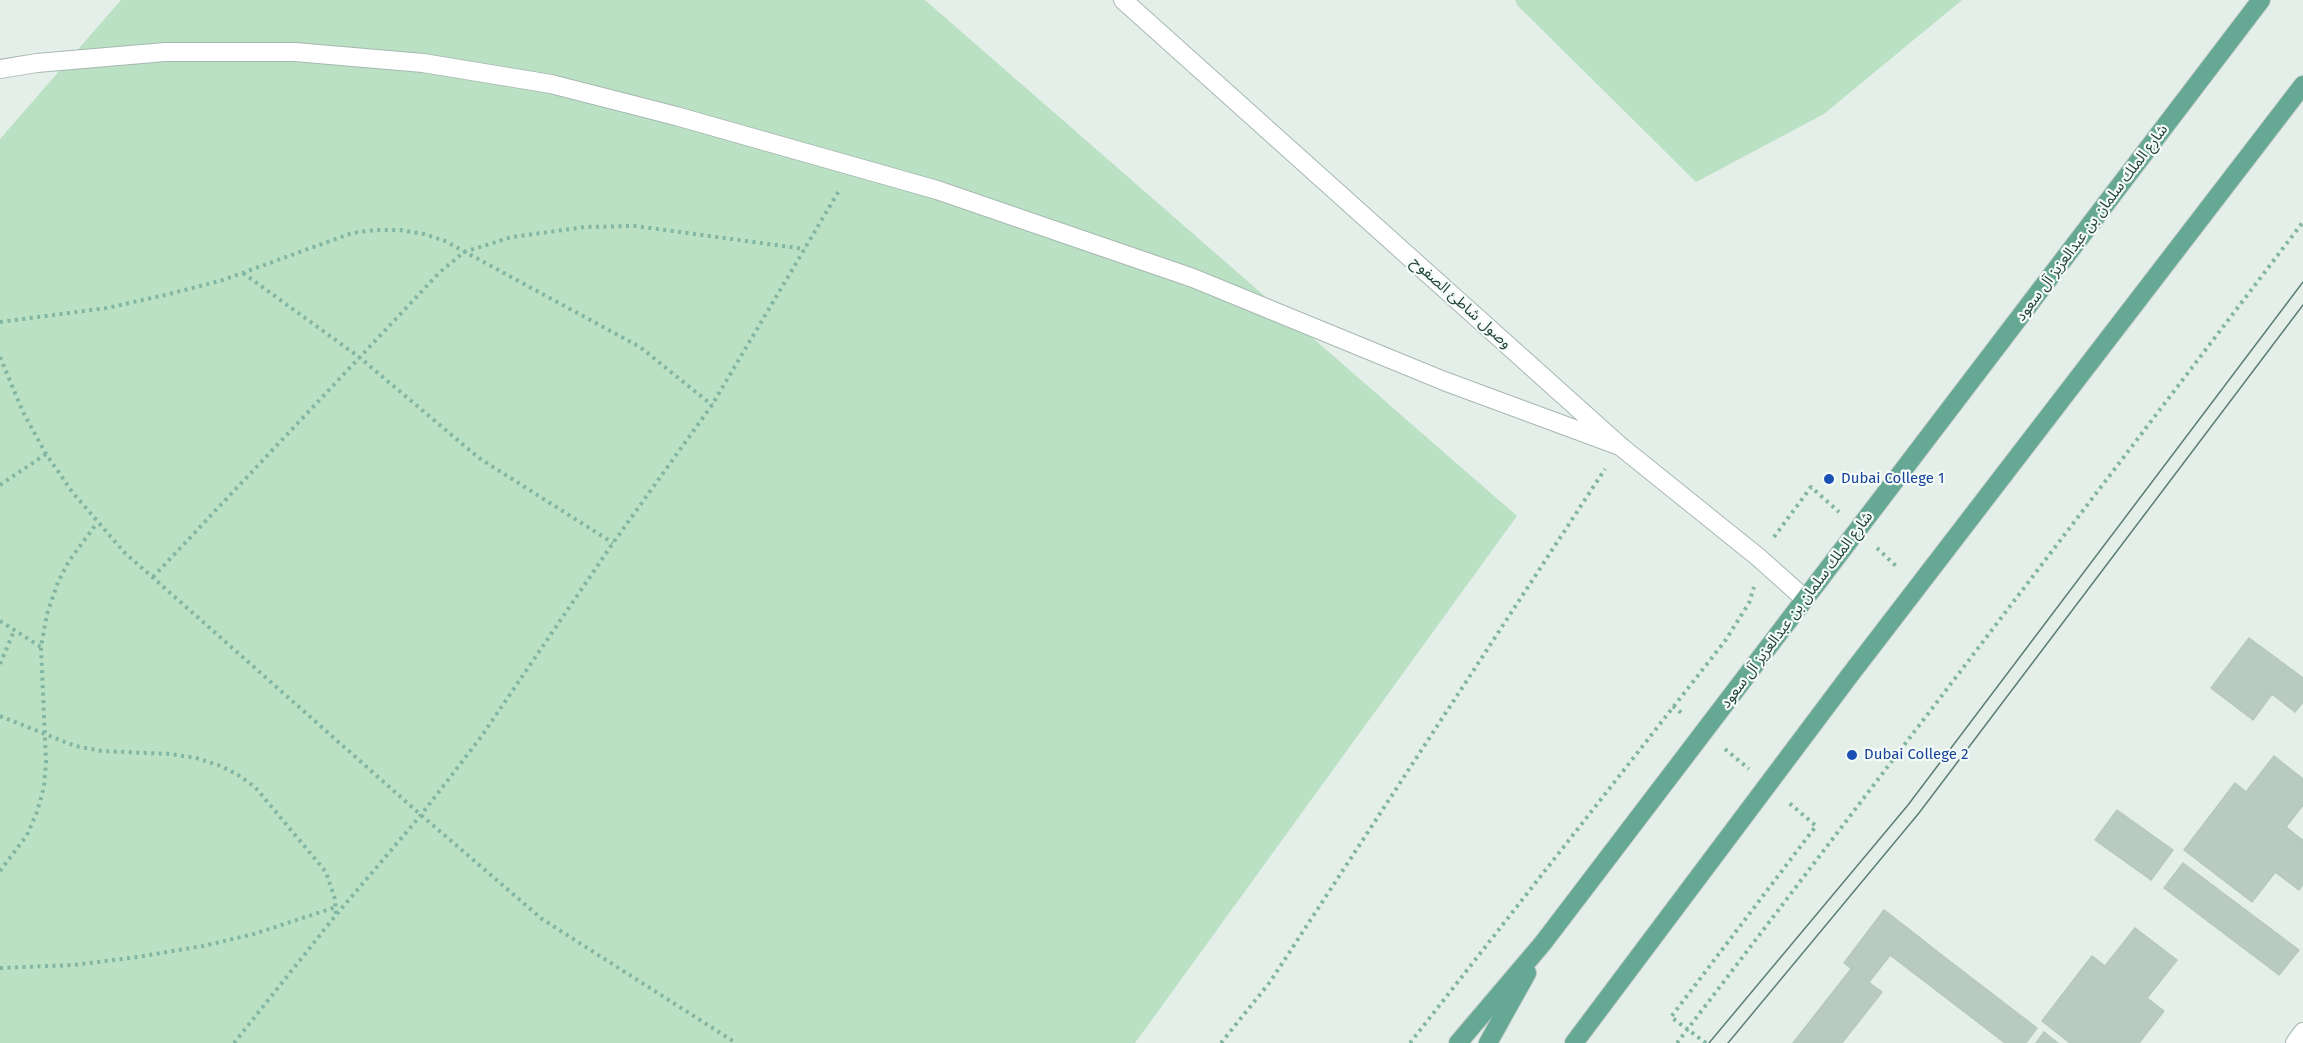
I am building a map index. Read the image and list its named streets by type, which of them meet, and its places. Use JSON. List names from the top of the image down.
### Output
{
  "streets": {
    "main road": ["شارع الملك سلمان بن عبدالعزيز آل سعود"],
    "street": ["وصول شاطئ الصفوح"]
  },
  "crossings": [
    ["شارع الملك سلمان بن عبدالعزيز آل سعود", "وصول شاطئ الصفوح"]
  ],
  "places": ["Dubai College 1", "Dubai College 2"]
}
